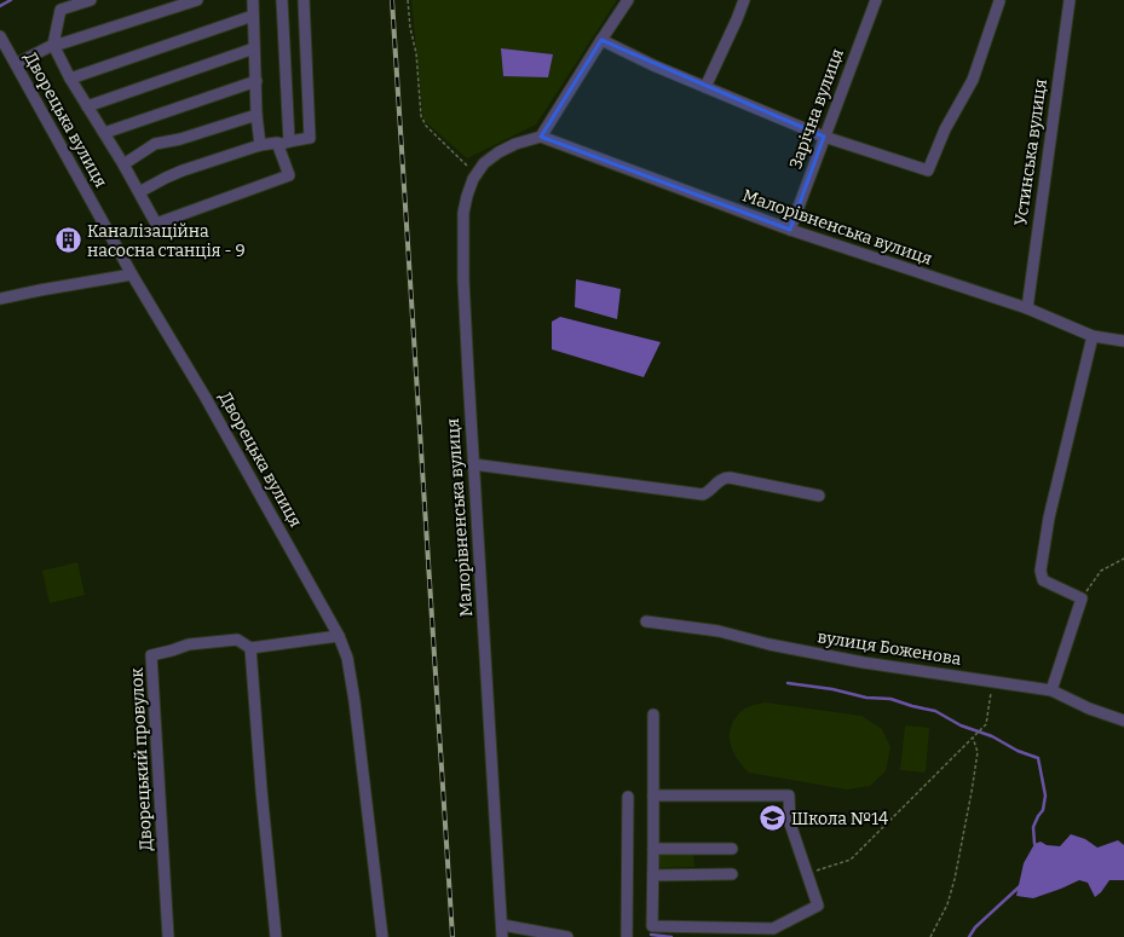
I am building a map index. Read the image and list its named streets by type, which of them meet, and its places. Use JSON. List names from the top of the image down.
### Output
{
  "streets": {
    "street": [
      "Зарічна вулиця",
      "Дворецька вулиця",
      "Устинська вулиця",
      "Малорівненська вулиця",
      "вулиця Боженова",
      "Дворецький провулок"
    ]
  },
  "crossings": [
    ["Зарічна вулиця", "Малорівненська вулиця"],
    ["Дворецька вулиця", "Дворецький провулок"],
    ["Устинська вулиця", "Малорівненська вулиця"]
  ],
  "places": {
    "building": ["Каналізаційна насосна станція - 9"],
    "school or university": ["Школа №14"]
  }
}
